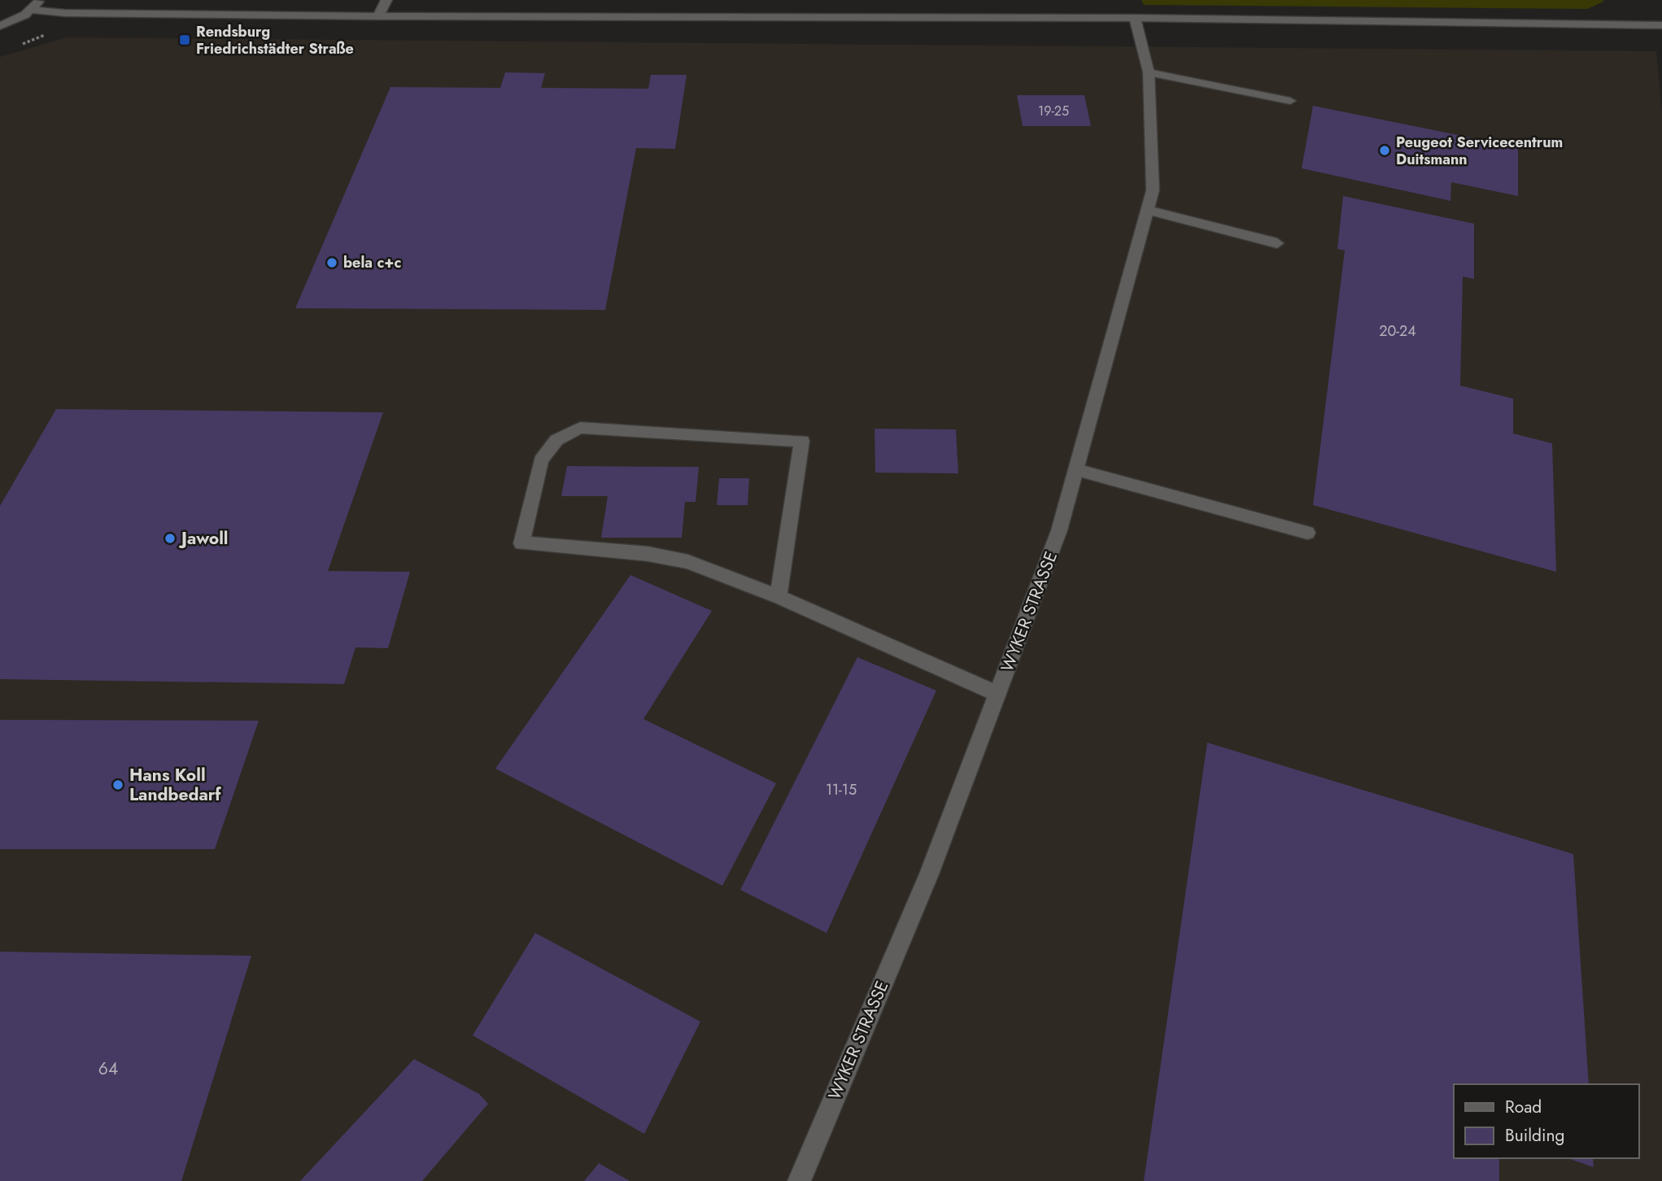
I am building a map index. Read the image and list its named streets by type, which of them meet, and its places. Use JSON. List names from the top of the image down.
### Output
{
  "streets": {
    "main road": ["WYKER STRASSE"]
  },
  "places": {
    "transit": ["Rendsburg Friedrichstädter Straße"],
    "other": [
      "Peugeot Servicecentrum Duitsmann",
      "bela c+c",
      "Jawoll",
      "Hans Koll Landbedarf"
    ]
  },
  "house_numbers": [
    "19-25",
    "20-24",
    "11-15",
    "64"
  ],
  "legend": ["Road", "Building"]
}
